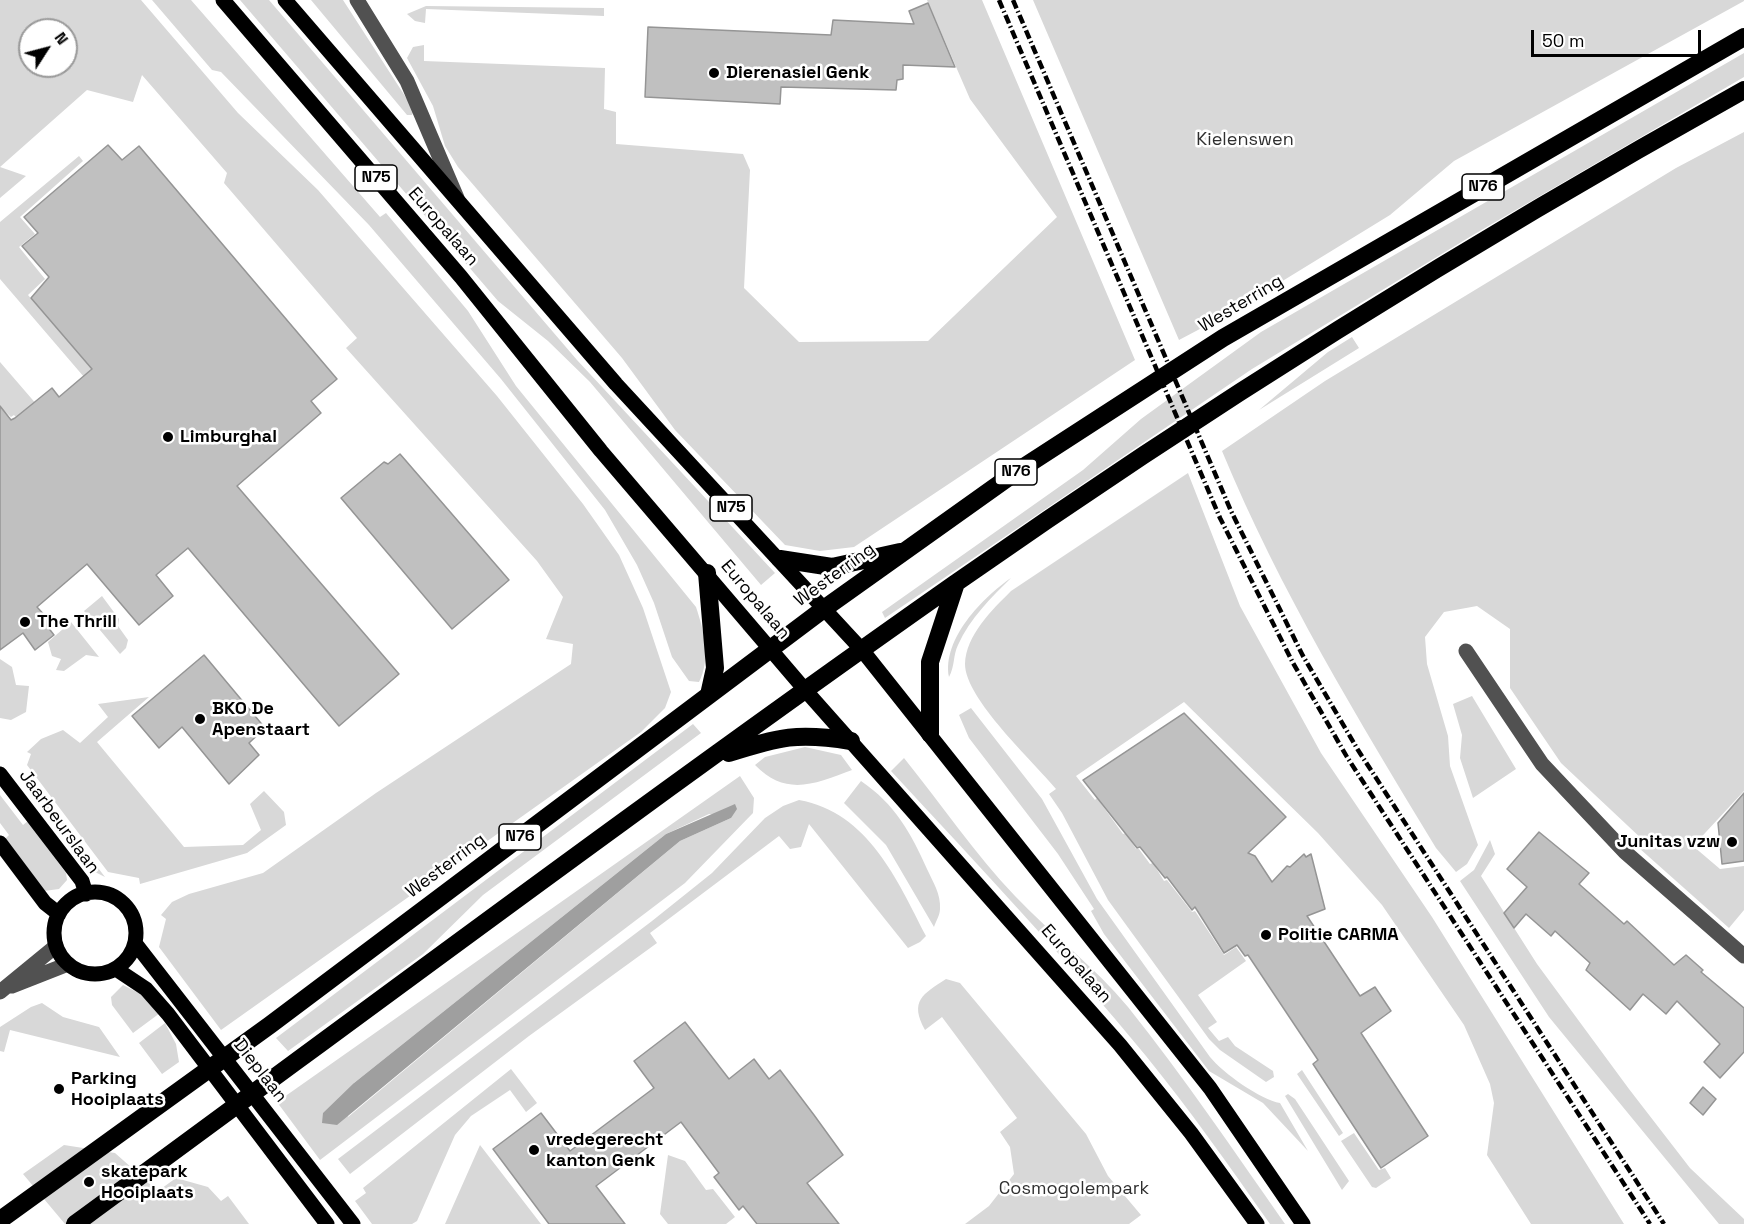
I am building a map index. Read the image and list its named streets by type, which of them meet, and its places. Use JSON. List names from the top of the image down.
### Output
{
  "streets": {
    "highway": ["N76", "Westerring"],
    "main road": [
      "N75",
      "Europalaan",
      "Jaarbeurslaan",
      "Dieplaan"
    ]
  },
  "crossings": [
    ["N76", "Europalaan"],
    ["Europalaan", "Westerring"],
    ["Jaarbeurslaan", "Dieplaan"]
  ],
  "parks": ["Kielenswen", "Cosmogolempark"],
  "places": [
    "Dierenasiel Genk",
    "Limburghal",
    "The Thrill",
    "BKO De Apenstaart",
    "Junitas vzw",
    "Politie CARMA",
    "Parking Hooiplaats",
    "vredegerecht kanton Genk",
    "skatepark Hooiplaats"
  ],
  "scale_bar": "50 m",
  "north": "top right"
}
